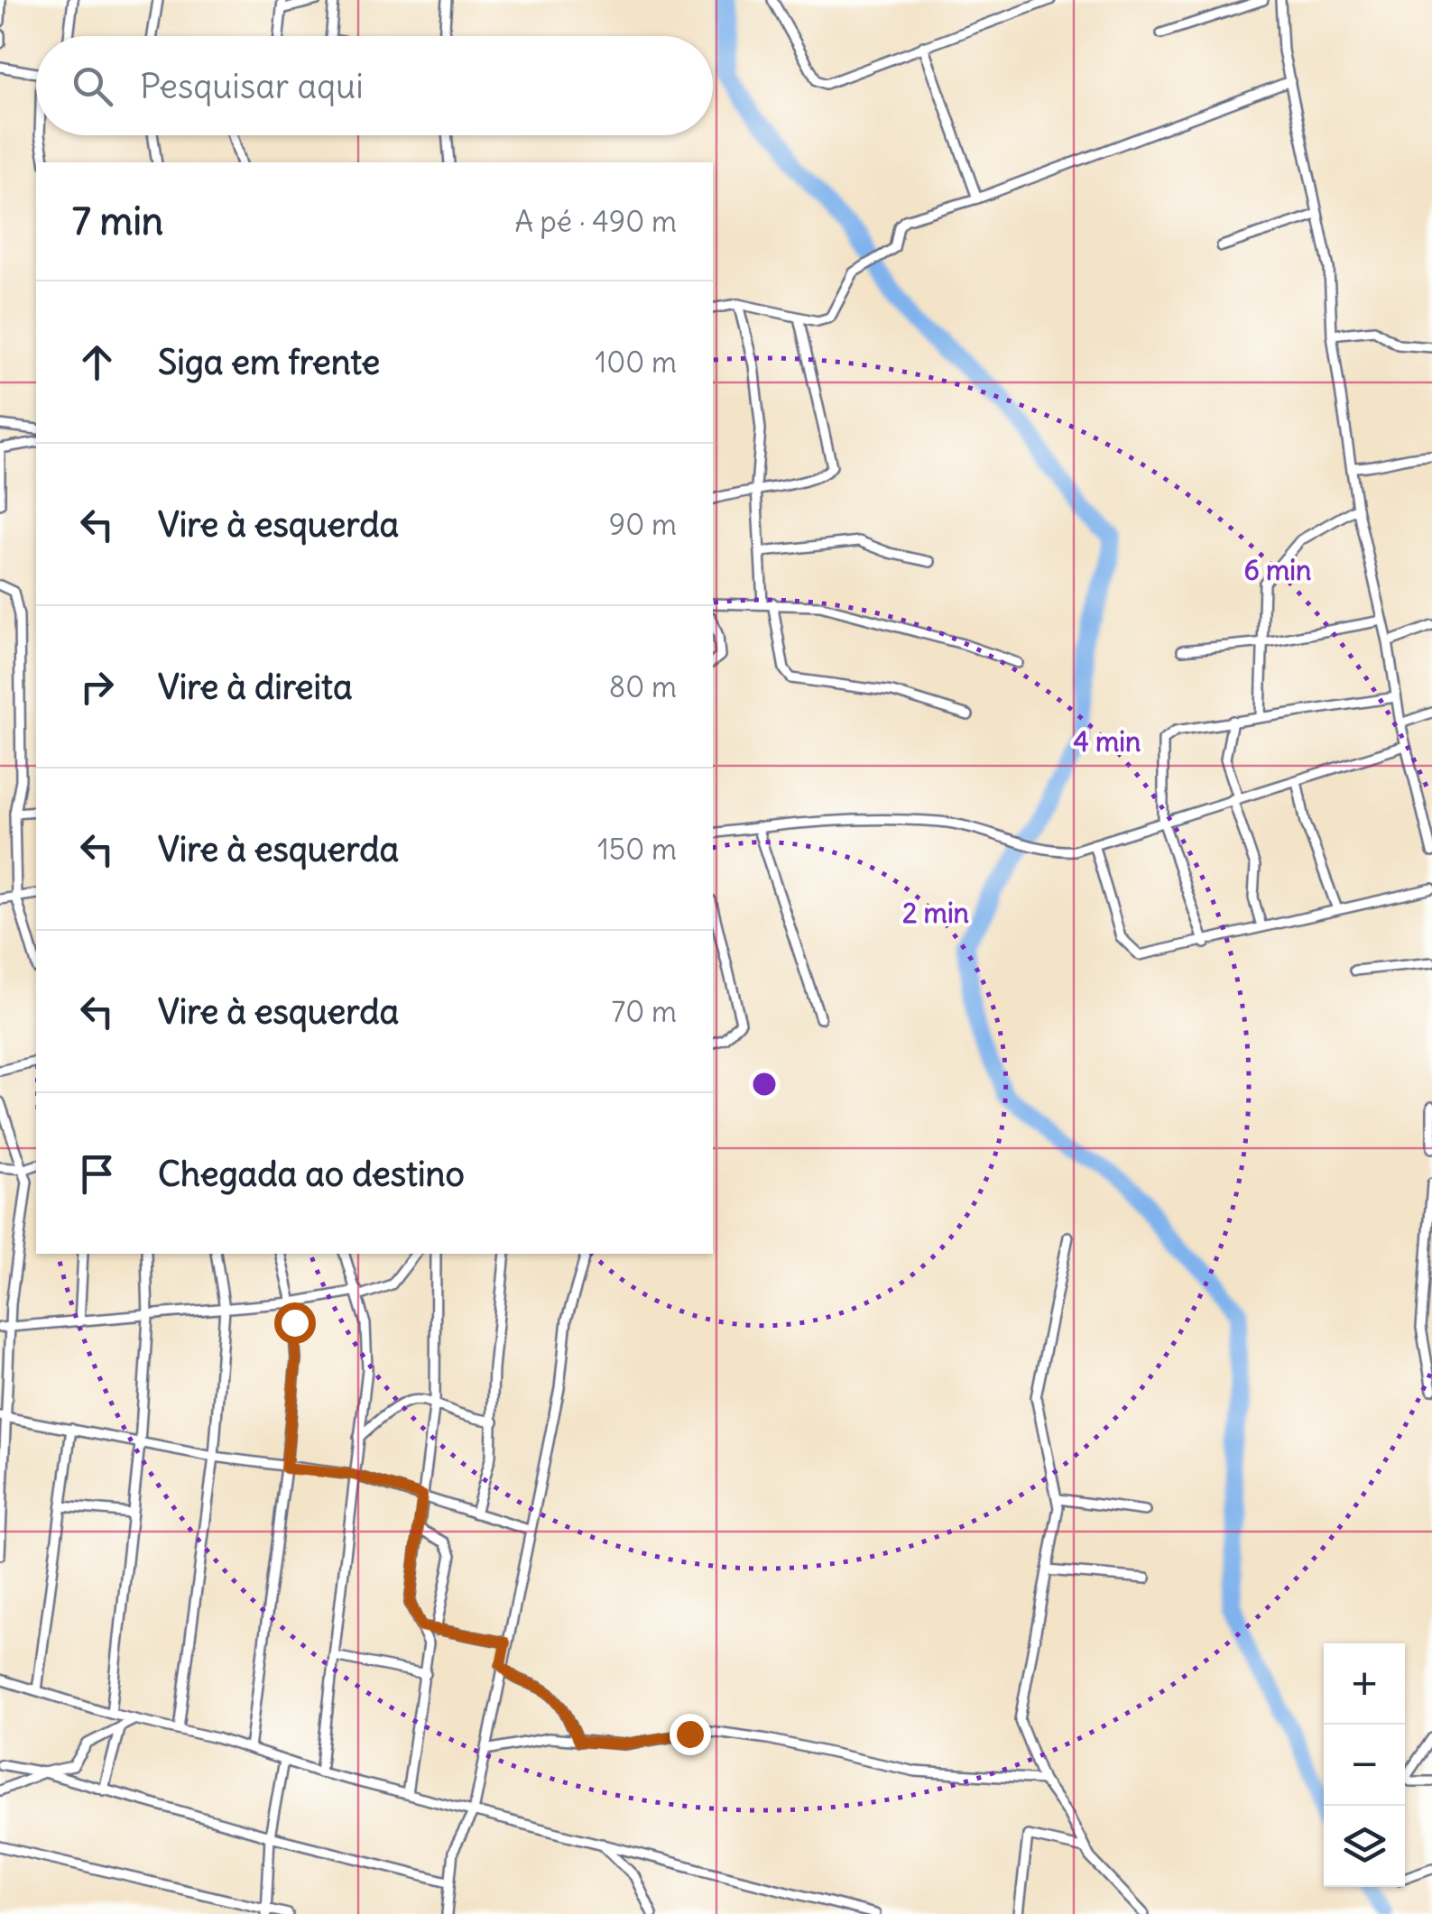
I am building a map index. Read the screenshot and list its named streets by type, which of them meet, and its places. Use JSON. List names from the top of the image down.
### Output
{
  "page": {
    "search": "Pesquisar aqui",
    "heading": ["7 min", "A pé · 490 m"],
    "list": [
      ["Siga em frente", "100 m"],
      ["Vire à esquerda", "90 m"],
      ["Vire à direita", "80 m"],
      ["Vire à esquerda", "150 m"],
      ["Vire à esquerda", "70 m"],
      "Chegada ao destino"
    ],
    "map_buttons": ["+", "−"]
  },
  "rings": ["6 min", "4 min", "2 min"]
}
